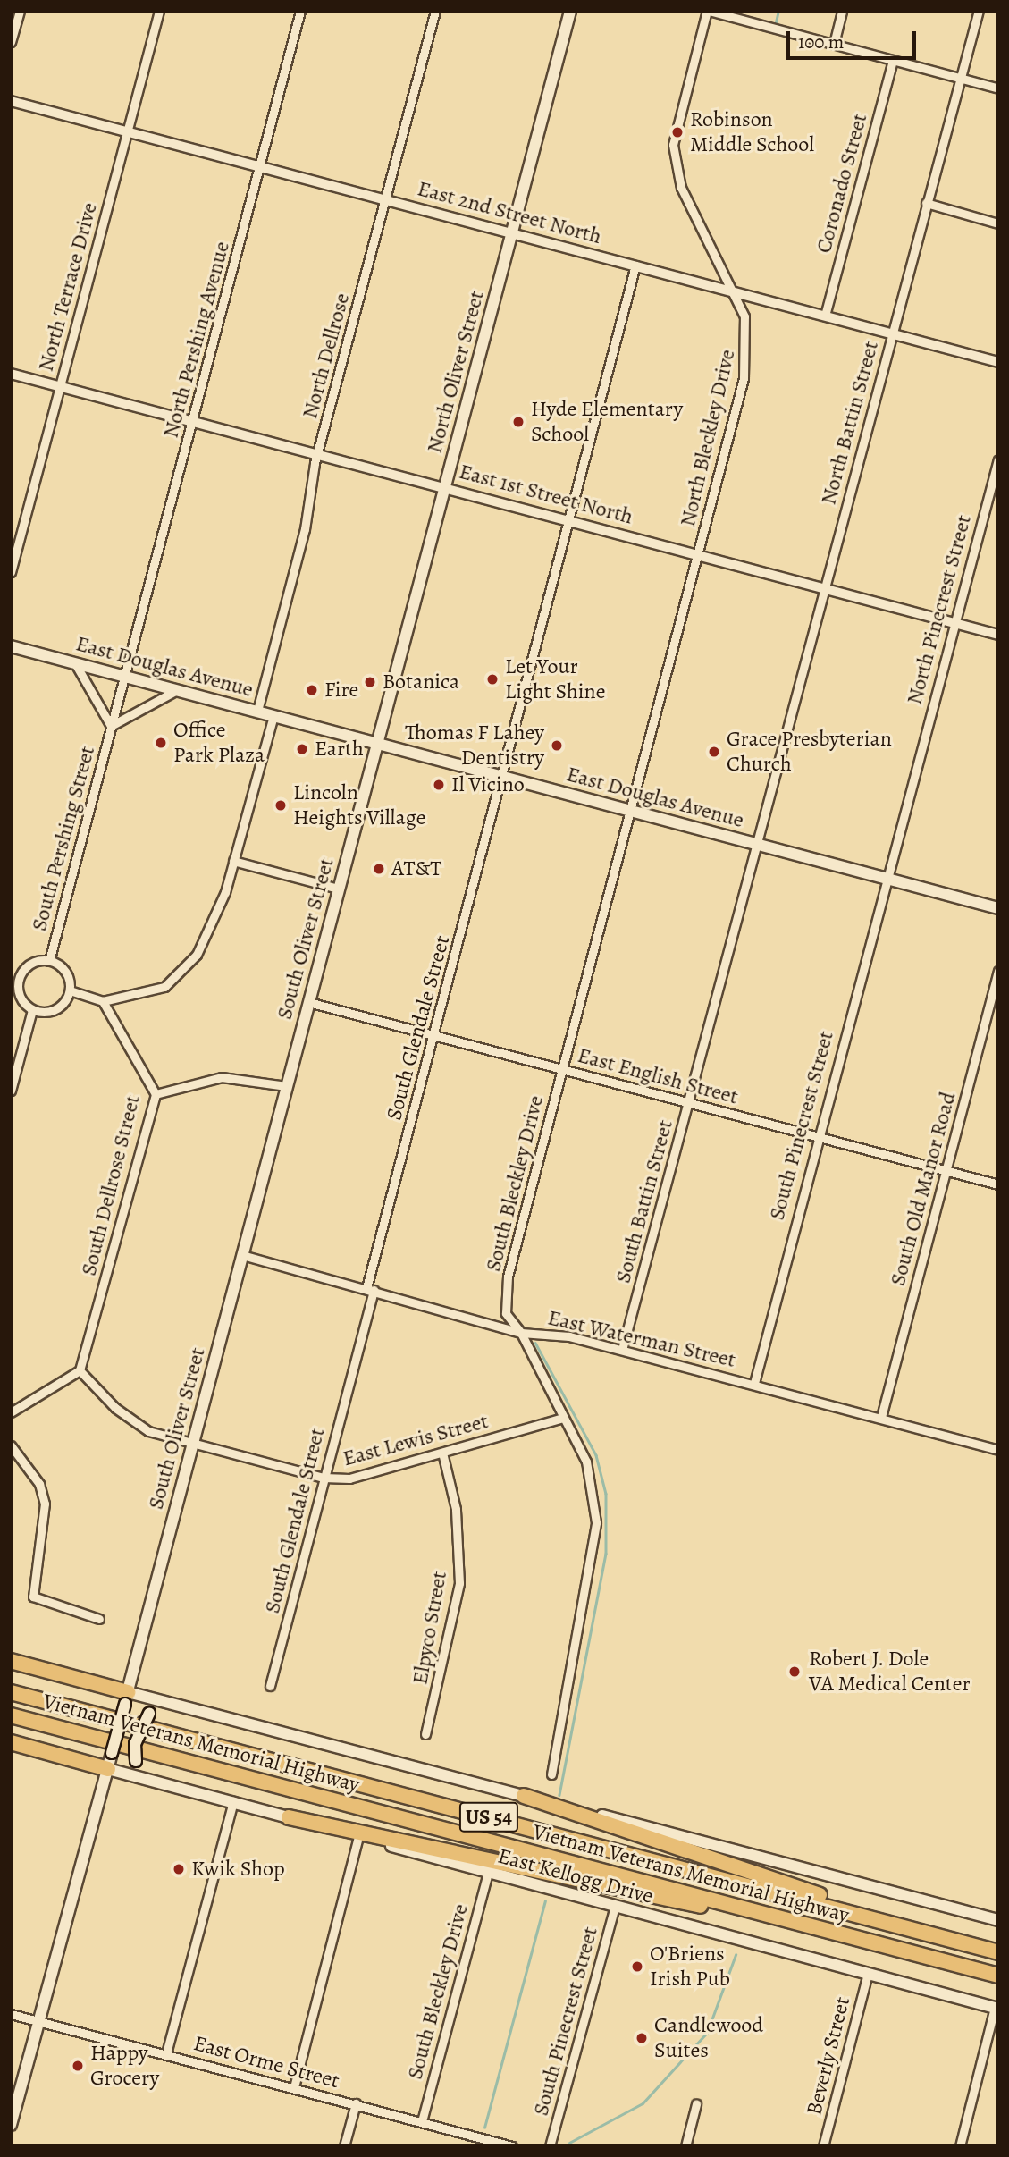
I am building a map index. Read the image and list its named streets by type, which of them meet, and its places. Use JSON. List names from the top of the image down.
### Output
{
  "streets": {
    "highway": ["Vietnam Veterans Memorial Highway", "US 54"],
    "main road": [
      "North Oliver Street",
      "East Douglas Avenue",
      "South Oliver Street",
      "East Kellogg Drive"
    ],
    "street": [
      "Coronado Street",
      "East 2nd Street North",
      "North Terrace Drive",
      "North Pershing Avenue",
      "North Dellrose",
      "North Battin Street",
      "North Bleckley Drive",
      "East 1st Street North",
      "North Pinecrest Street",
      "South Pershing Street",
      "South Glendale Street",
      "East English Street",
      "South Pinecrest Street",
      "South Bleckley Drive",
      "South Dellrose Street",
      "South Old Manor Road",
      "South Battin Street",
      "East Waterman Street",
      "East Lewis Street",
      "Elpyco Street",
      "Beverly Street",
      "East Orme Street"
    ]
  },
  "crossings": [
    ["Coronado Street", "East 2nd Street North"],
    ["East 2nd Street North", "North Terrace Drive"],
    ["East 2nd Street North", "North Pershing Avenue"],
    ["East 2nd Street North", "North Dellrose"],
    ["East 2nd Street North", "North Oliver Street"],
    ["East 2nd Street North", "North Battin Street"],
    ["East 2nd Street North", "North Bleckley Drive"],
    ["East 2nd Street North", "South Glendale Street"],
    ["North Terrace Drive", "East 1st Street North"],
    ["North Pershing Avenue", "East 1st Street North"],
    ["North Pershing Avenue", "East Douglas Avenue"],
    ["North Pershing Avenue", "South Pershing Street"],
    ["North Dellrose", "East 1st Street North"],
    ["North Dellrose", "East Douglas Avenue"],
    ["North Oliver Street", "East 1st Street North"],
    ["North Oliver Street", "East Douglas Avenue"],
    ["North Oliver Street", "South Oliver Street"],
    ["North Battin Street", "East 1st Street North"],
    ["North Battin Street", "East Douglas Avenue"],
    ["North Battin Street", "South Battin Street"],
    ["North Bleckley Drive", "East 1st Street North"],
    ["North Bleckley Drive", "East Douglas Avenue"],
    ["North Bleckley Drive", "South Bleckley Drive"],
    ["East 1st Street North", "North Pinecrest Street"],
    ["East 1st Street North", "South Glendale Street"],
    ["North Pinecrest Street", "East Douglas Avenue"],
    ["North Pinecrest Street", "South Pinecrest Street"],
    ["East Douglas Avenue", "South Pershing Street"],
    ["East Douglas Avenue", "South Oliver Street"],
    ["East Douglas Avenue", "South Glendale Street"],
    ["East Douglas Avenue", "South Pinecrest Street"],
    ["East Douglas Avenue", "South Bleckley Drive"],
    ["East Douglas Avenue", "South Battin Street"],
    ["South Oliver Street", "East English Street"],
    ["South Oliver Street", "East Waterman Street"],
    ["South Oliver Street", "East Lewis Street"],
    ["South Oliver Street", "East Kellogg Drive"],
    ["South Oliver Street", "East Orme Street"],
    ["South Glendale Street", "East English Street"],
    ["South Glendale Street", "East Waterman Street"],
    ["South Glendale Street", "East Lewis Street"],
    ["East English Street", "South Pinecrest Street"],
    ["East English Street", "South Bleckley Drive"],
    ["East English Street", "South Old Manor Road"],
    ["East English Street", "South Battin Street"],
    ["South Pinecrest Street", "East Waterman Street"],
    ["South Pinecrest Street", "East Kellogg Drive"],
    ["South Bleckley Drive", "East Waterman Street"],
    ["South Bleckley Drive", "East Lewis Street"],
    ["South Bleckley Drive", "East Kellogg Drive"],
    ["South Bleckley Drive", "East Orme Street"],
    ["South Dellrose Street", "East Lewis Street"],
    ["South Old Manor Road", "East Waterman Street"],
    ["South Battin Street", "East Waterman Street"],
    ["East Lewis Street", "Elpyco Street"],
    ["East Kellogg Drive", "Beverly Street"]
  ],
  "places": [
    "Robinson Middle School",
    "Hyde Elementary School",
    "Let Your Light Shine",
    "Botanica",
    "Fire",
    "Office Park Plaza",
    "Thomas F Lahey Dentistry",
    "Earth",
    "Grace Presbyterian Church",
    "Il Vicino",
    "Lincoln Heights Village",
    "AT&T",
    "Robert J. Dole VA Medical Center",
    "Kwik Shop",
    "O'Briens Irish Pub",
    "Candlewood Suites",
    "Happy Grocery"
  ],
  "scale_bar": "100 m"
}
